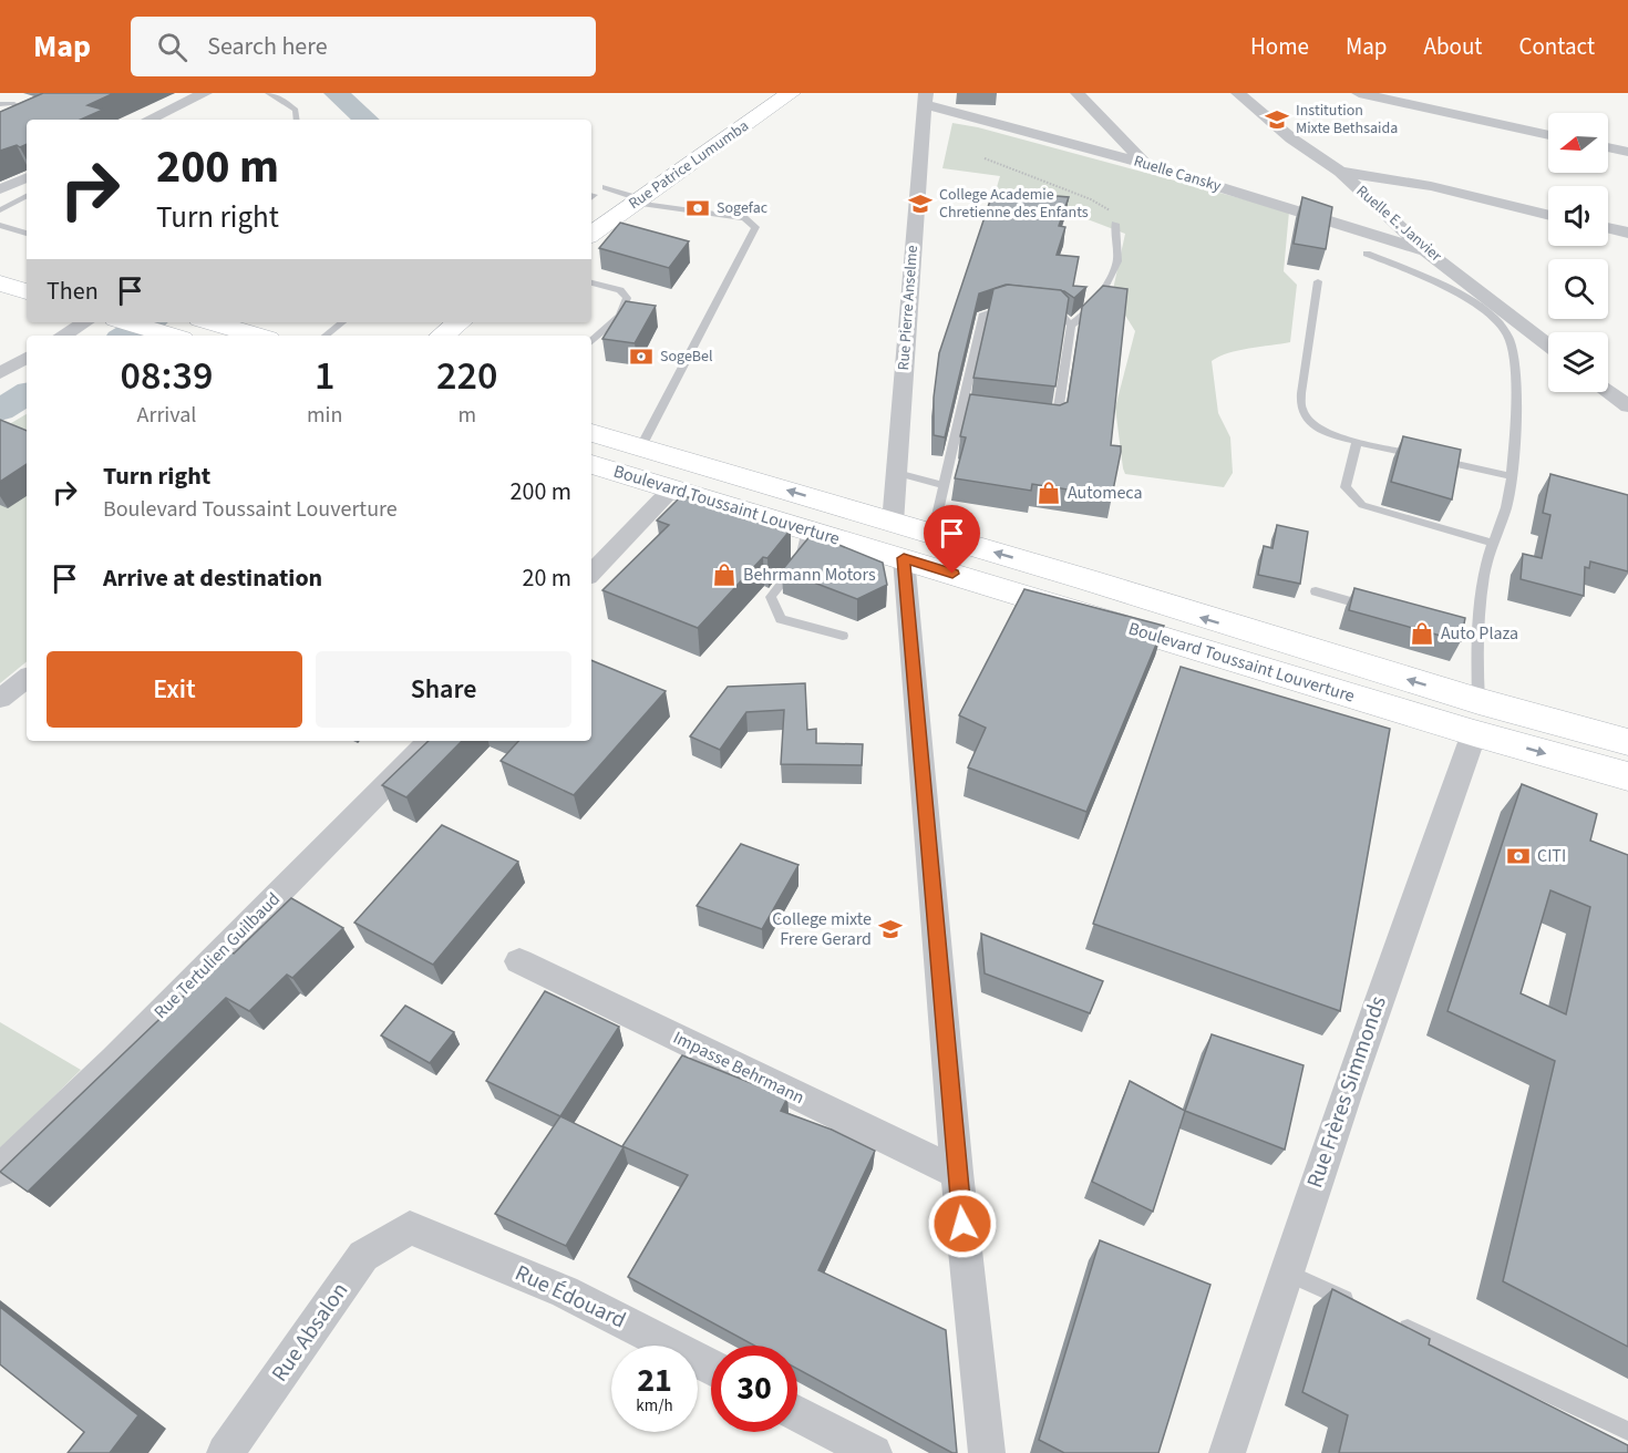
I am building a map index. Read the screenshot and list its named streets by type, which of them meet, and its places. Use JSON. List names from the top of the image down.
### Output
{
  "streets": {
    "main road": ["Rue Patrice Lumumba", "Boulevard Toussaint Louverture"],
    "street": [
      "Ruelle Cansky",
      "Ruelle E. Janvier",
      "Rue Pierre Anselme",
      "Rue Tertulien Guilbaud",
      "Impasse Behrmann",
      "Rue Frères Simmonds",
      "Rue Édouard",
      "Rue Absalon"
    ]
  },
  "crossings": [
    ["Ruelle Cansky", "Ruelle E. Janvier"],
    ["Ruelle Cansky", "Rue Pierre Anselme"],
    ["Rue Pierre Anselme", "Boulevard Toussaint Louverture"],
    ["Boulevard Toussaint Louverture", "Rue Frères Simmonds"],
    ["Rue Édouard", "Rue Absalon"]
  ],
  "places": {
    "school or university": ["Institution Mixte Bethsaida", "College Academie Chretienne des Enfants", "College mixte Frere Gerard"],
    "bank": ["Sogefac", "SogeBel", "CITI"],
    "shop": ["Automeca", "Behrmann Motors", "Auto Plaza"]
  },
  "north": "left",
  "page": {
    "header": "Map",
    "search": "Search here",
    "nav": [
      "Home",
      "Map",
      "About",
      "Contact"
    ],
    "turn": ["200 m", "Turn right"],
    "then": "Then",
    "eta": [
      "08:39",
      "Arrival",
      "1",
      "min",
      "220",
      "m"
    ],
    "list": [
      {
        "name": "Turn right",
        "note": "Boulevard Toussaint Louverture",
        "value": "200 m"
      },
      {
        "name": "Arrive at destination",
        "value": "20 m"
      }
    ],
    "buttons": ["Exit", "Share"],
    "speed": "21 km/h",
    "limit": "30"
  }
}
